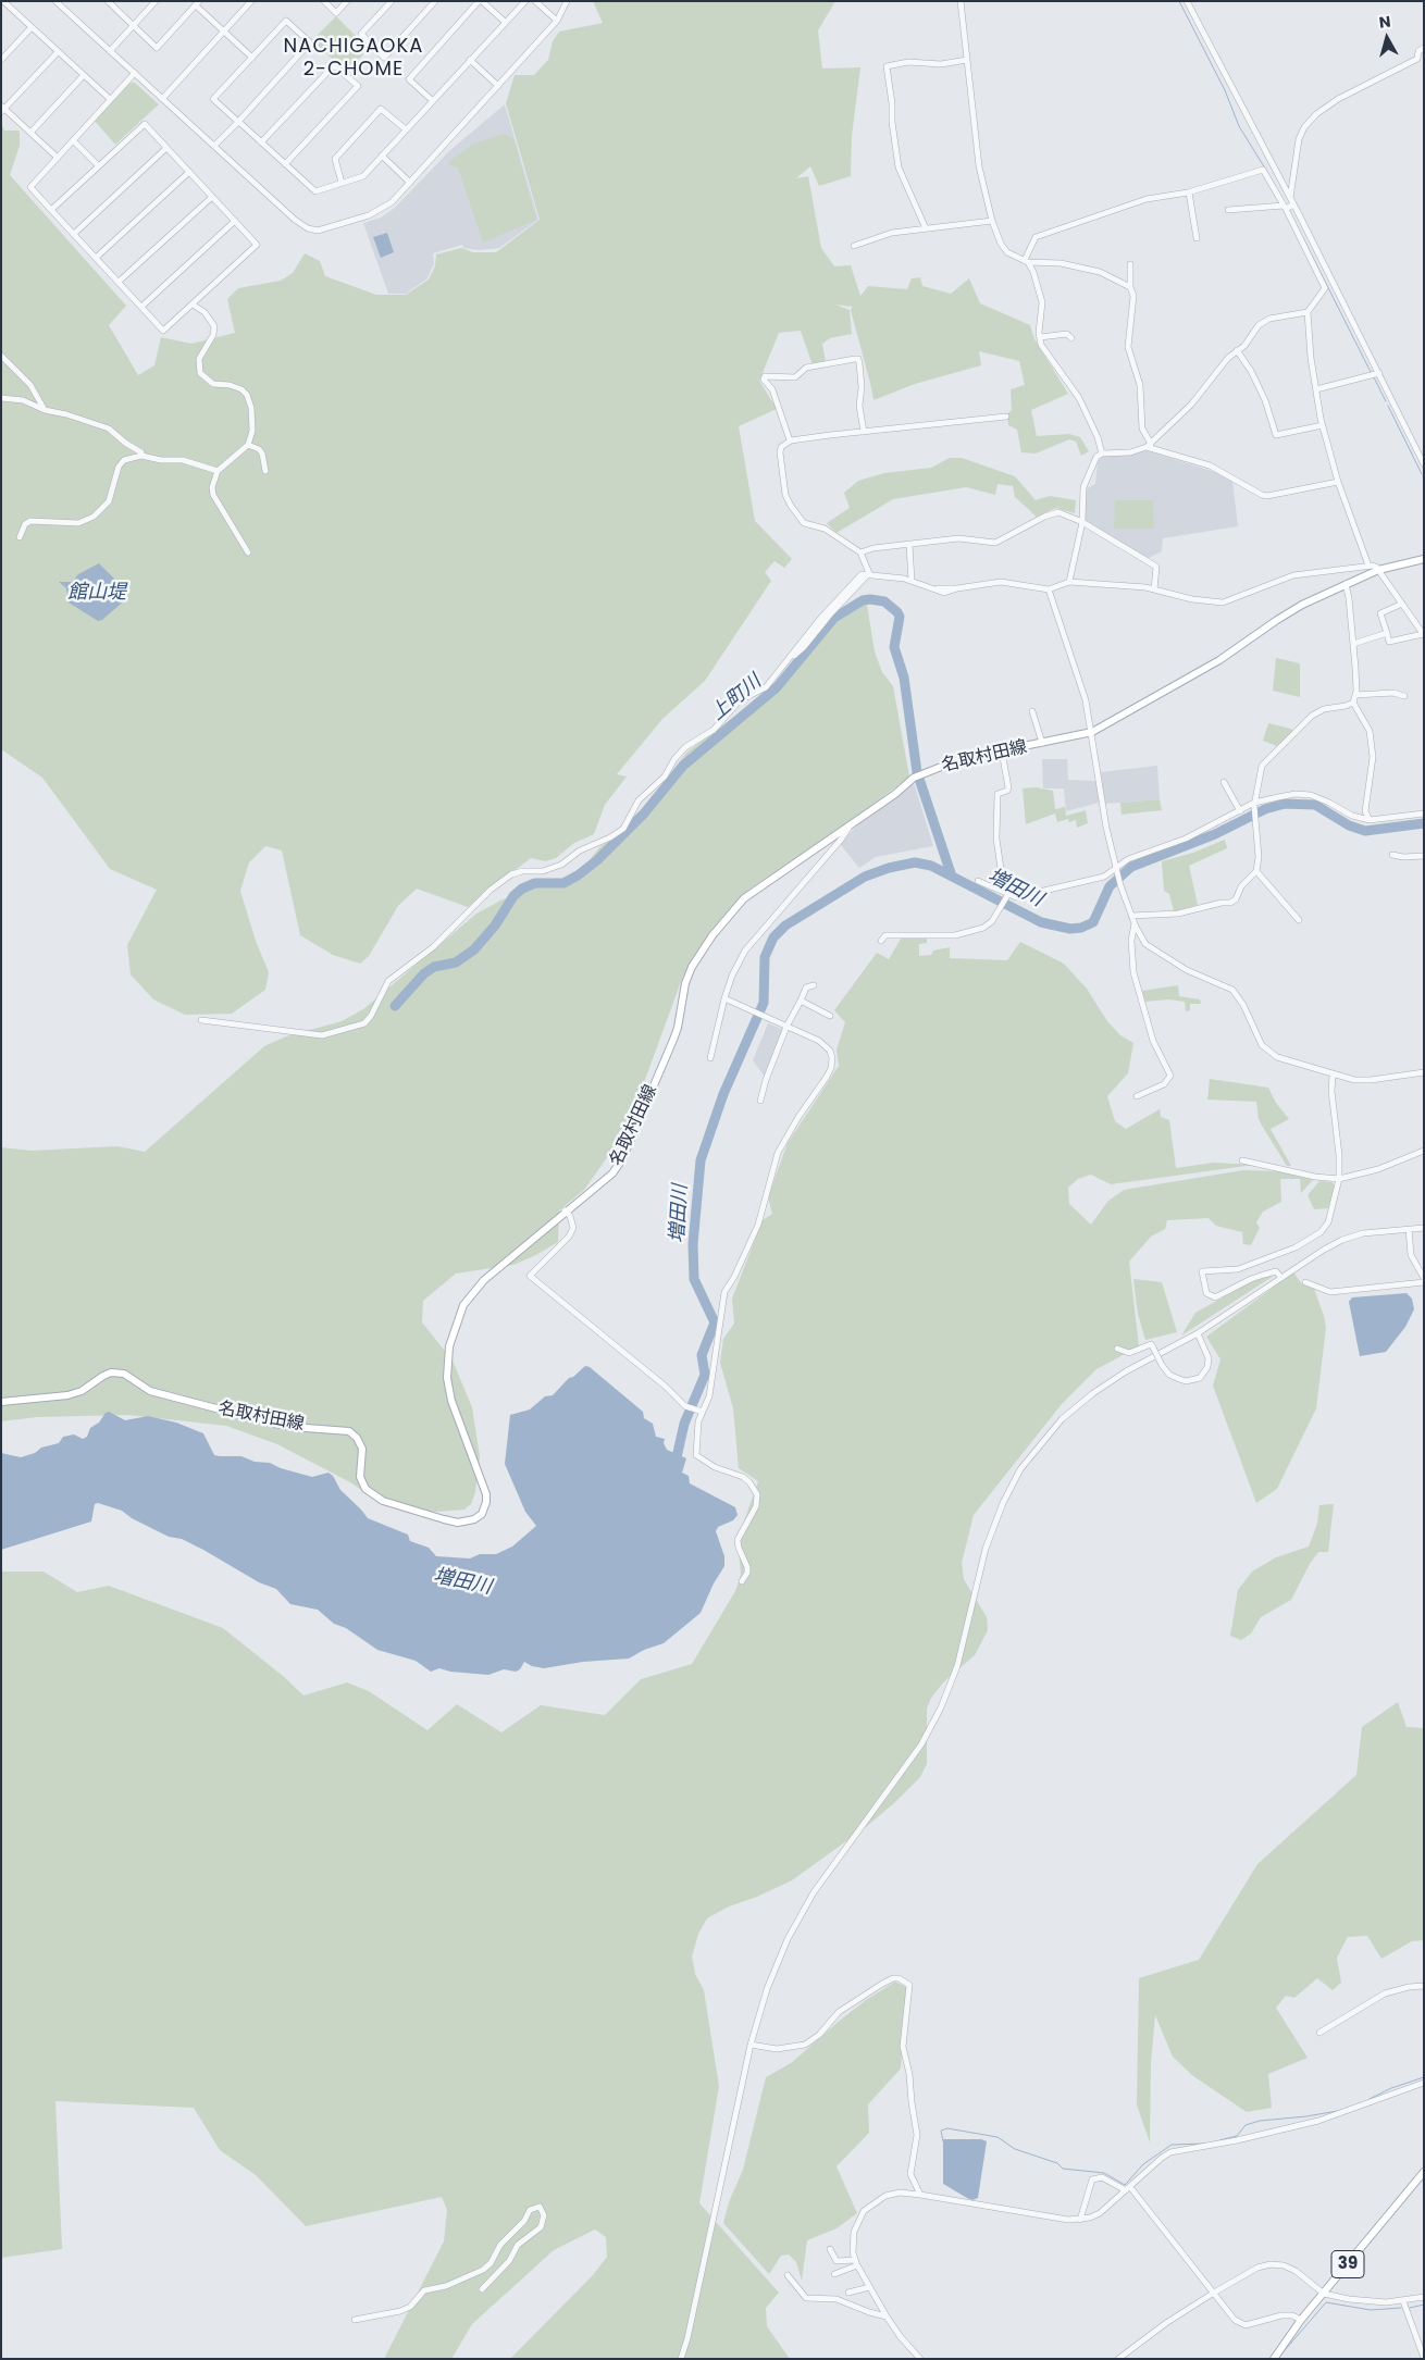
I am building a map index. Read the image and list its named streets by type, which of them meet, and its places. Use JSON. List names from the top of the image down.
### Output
{
  "streets": {
    "main road": ["名取村田線", "39"]
  },
  "districts": ["NACHIGAOKA 2-CHOME"],
  "water": ["館山堤", "上町川", "増田川"],
  "north": "top"
}
